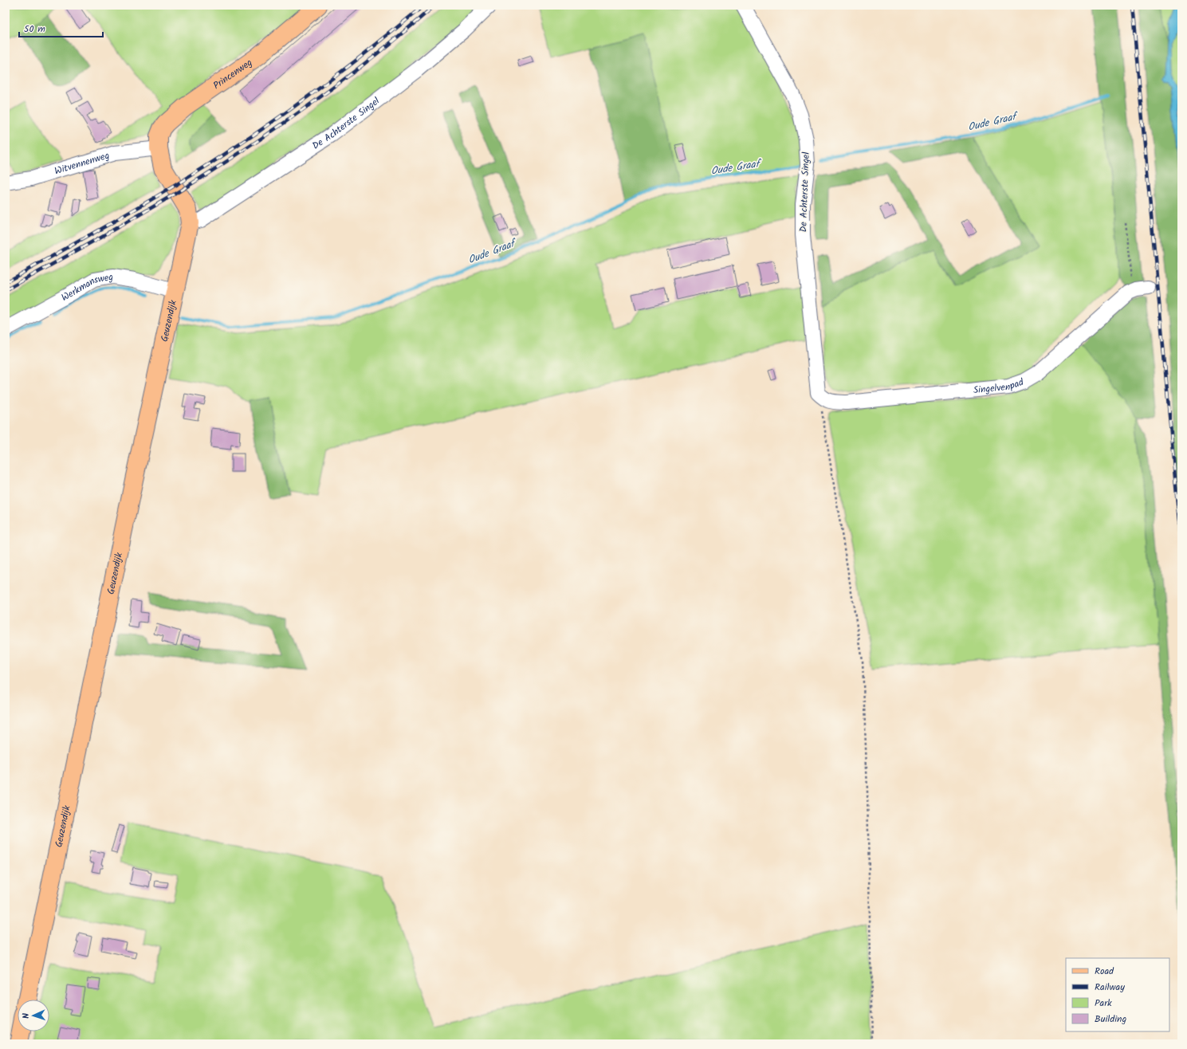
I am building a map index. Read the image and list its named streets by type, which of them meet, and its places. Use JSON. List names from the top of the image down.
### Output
{
  "streets": {
    "main road": ["Princenweg", "Geuzendijk"],
    "street": [
      "De Achterste Singel",
      "Witvennenweg",
      "Werkmansweg",
      "Singelvenpad"
    ]
  },
  "crossings": [
    ["Princenweg", "Witvennenweg"],
    ["Princenweg", "Geuzendijk"],
    ["De Achterste Singel", "Geuzendijk"],
    ["De Achterste Singel", "Singelvenpad"],
    ["Witvennenweg", "Geuzendijk"],
    ["Werkmansweg", "Geuzendijk"]
  ],
  "water": ["Oude Graaf"],
  "legend": [
    "Road",
    "Railway",
    "Park",
    "Building"
  ],
  "scale_bar": "50 m",
  "north": "left"
}
